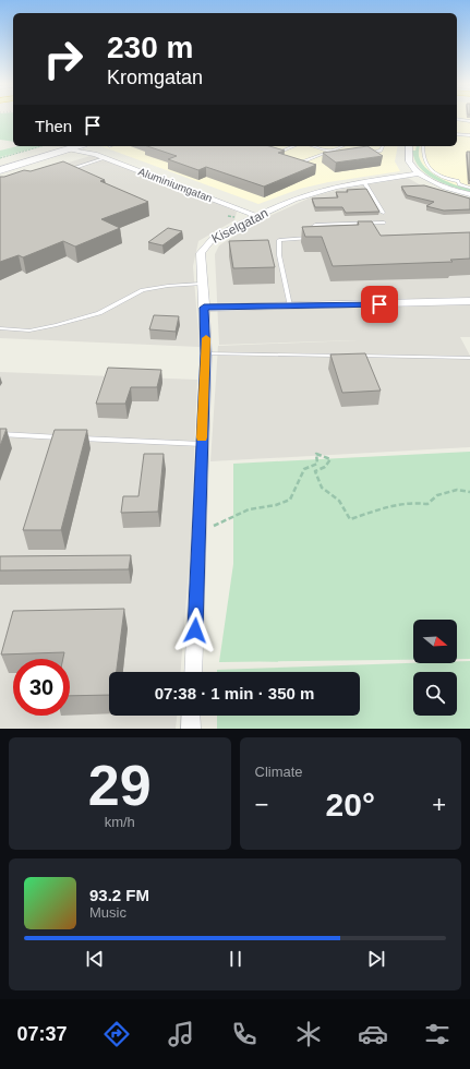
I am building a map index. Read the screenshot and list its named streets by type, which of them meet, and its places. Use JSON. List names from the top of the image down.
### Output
{
  "streets": {
    "street": ["Aluminiumgatan", "Kiselgatan"]
  },
  "crossings": [
    ["Aluminiumgatan", "Kiselgatan"]
  ],
  "north": "right",
  "page": {
    "turn": ["230 m", "Kromgatan"],
    "then": "Then",
    "limit": "30",
    "trip": "07:38 · 1 min · 350 m",
    "tile": [
      ["29", "km/h"],
      "Climate"
    ],
    "heat": ["−", "20°", "+"],
    "song": ["93.2 FM", "Music"],
    "tabs": "07:37"
  }
}
